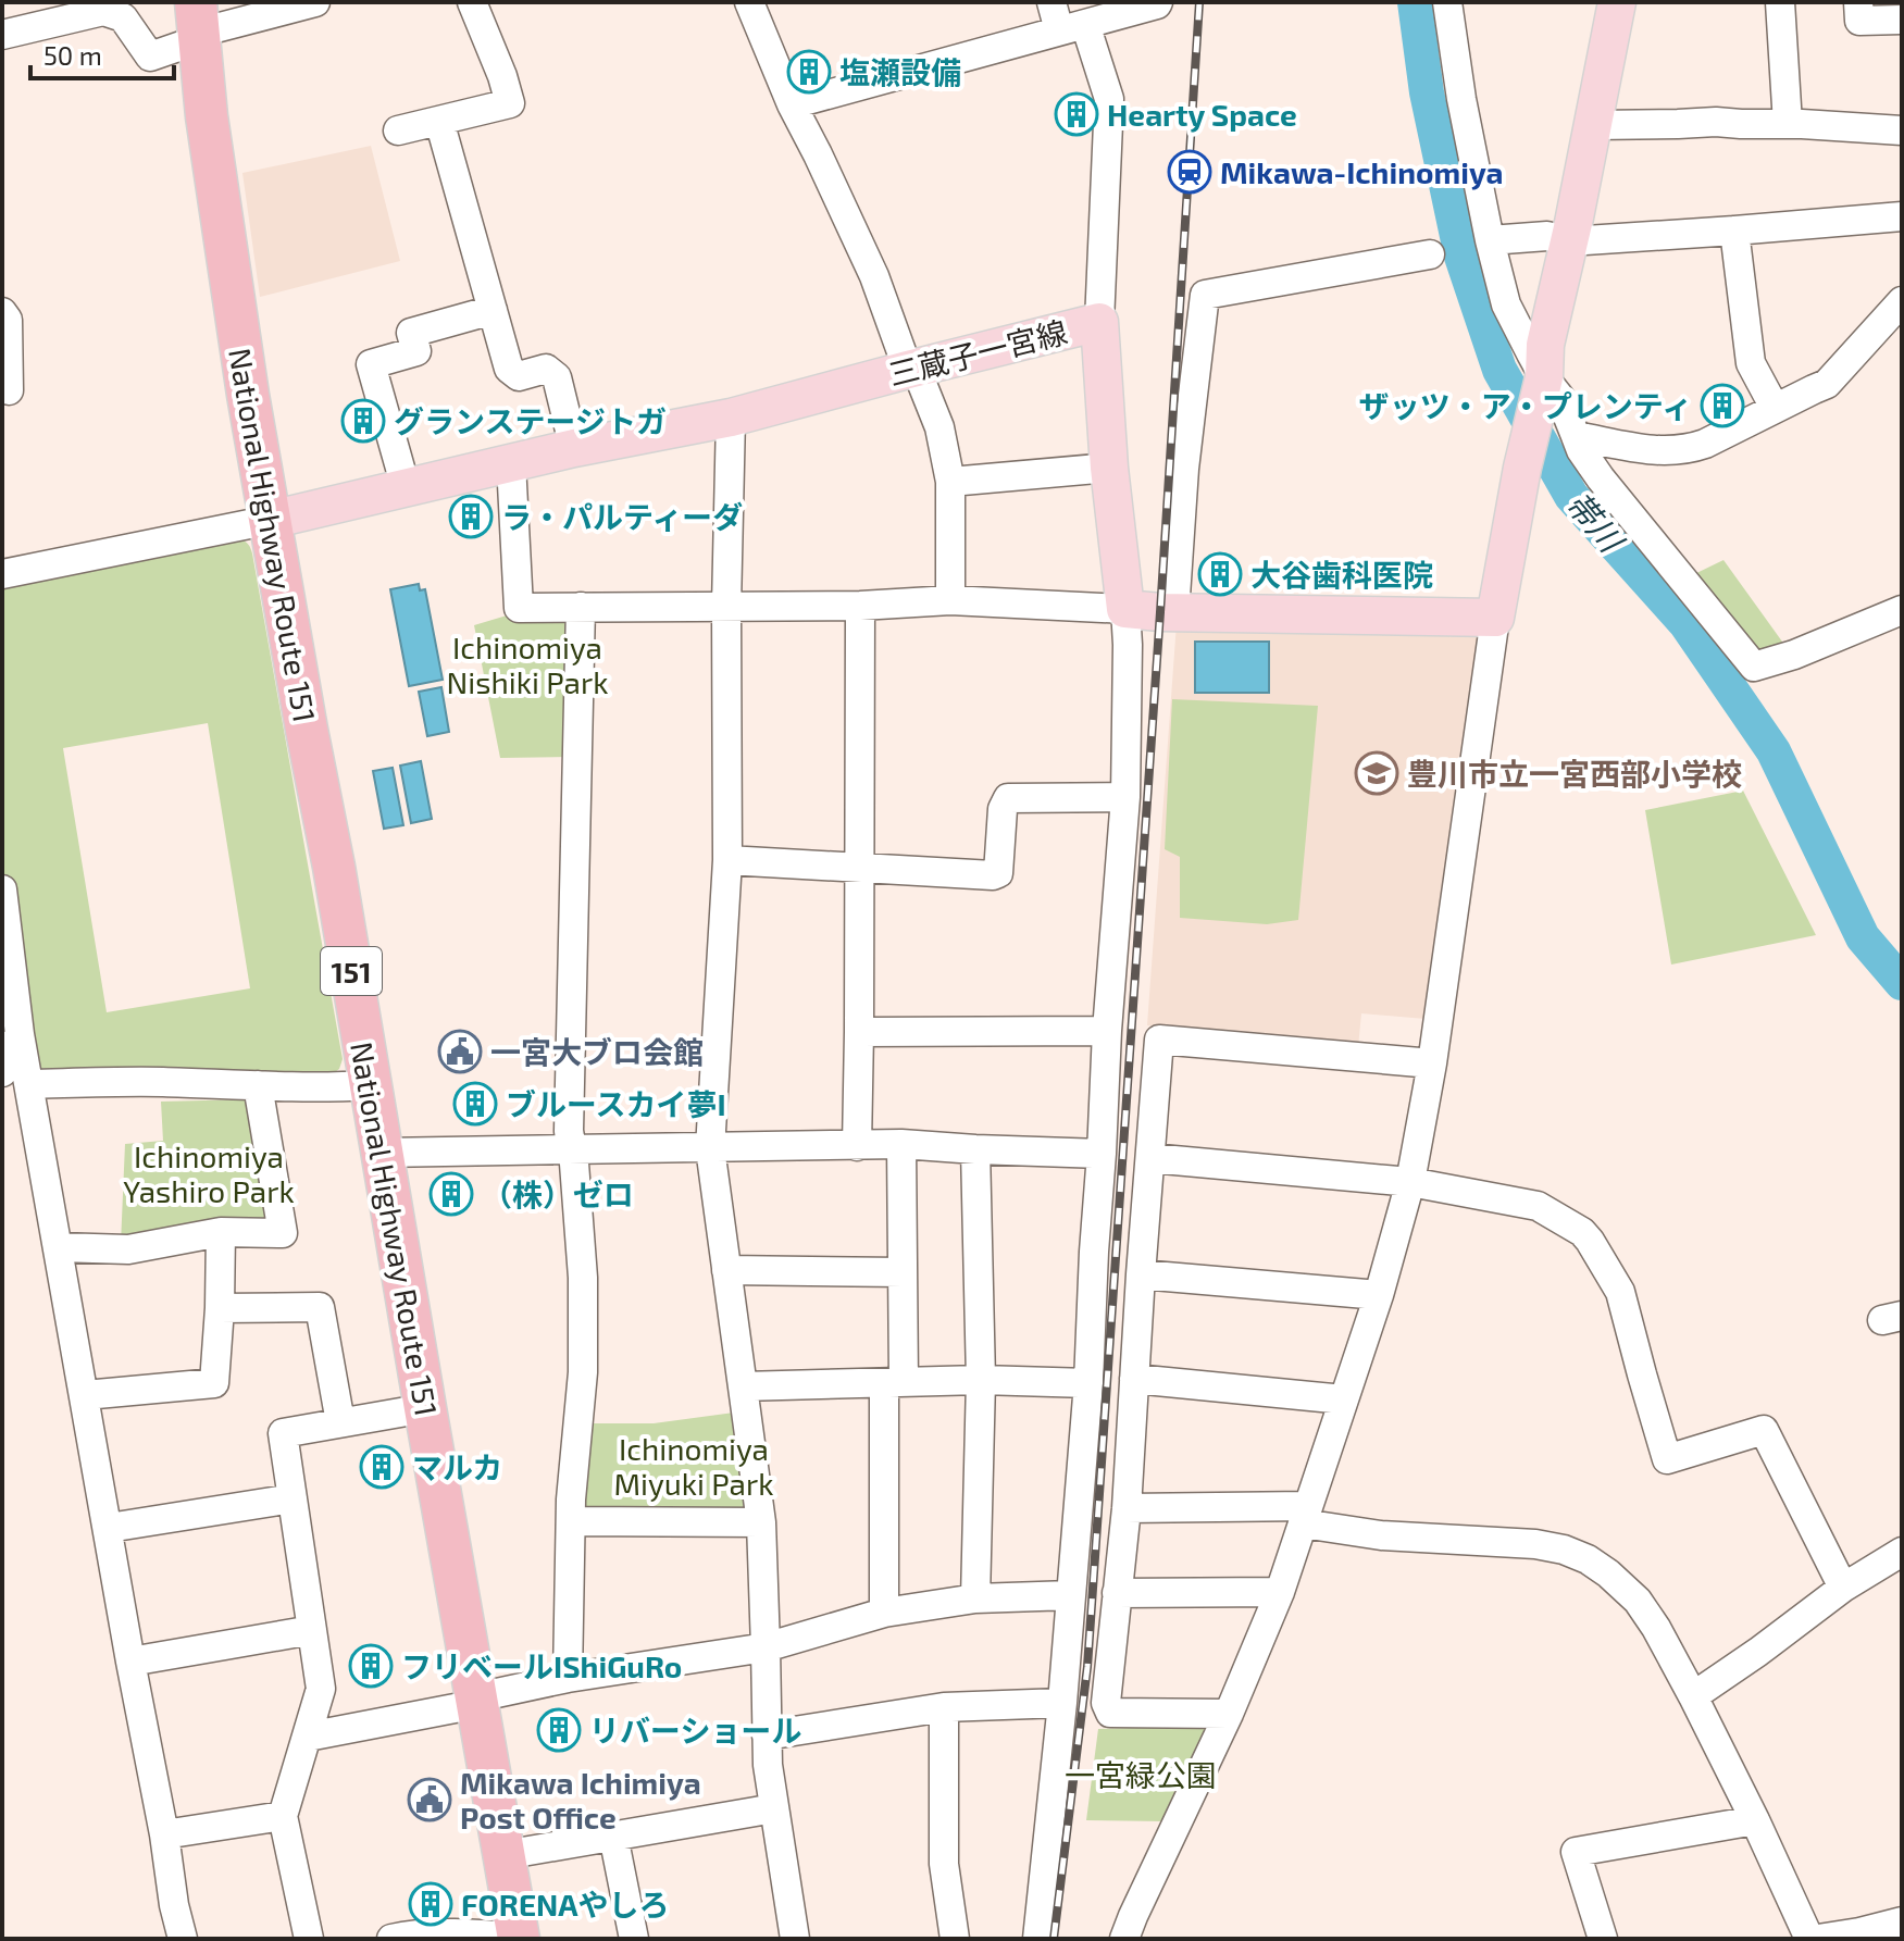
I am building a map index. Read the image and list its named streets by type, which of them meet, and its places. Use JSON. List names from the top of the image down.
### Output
{
  "streets": {
    "highway": ["National Highway Route 151", "151"],
    "main road": ["三蔵子一宮線"]
  },
  "crossings": [
    ["三蔵子一宮線", "National Highway Route 151"]
  ],
  "water": ["帯川"],
  "parks": [
    "Ichinomiya Nishiki Park",
    "Ichinomiya Yashiro Park",
    "Ichinomiya Miyuki Park",
    "一宮緑公園"
  ],
  "places": {
    "building": [
      "塩瀬設備",
      "Hearty Space",
      "ザッツ・ア・プレンティ",
      "グランステージトガ",
      "ラ・パルティーダ",
      "大谷歯科医院",
      "ブルースカイ夢I",
      "（株）ゼロ",
      "マルカ",
      "フリベールIShiGuRo",
      "リバーショール",
      "FORENAやしろ"
    ],
    "station": ["Mikawa-Ichinomiya"],
    "school or university": ["豊川市立一宮西部小学校"],
    "public building": ["一宮大ブロ会館", "Mikawa Ichimiya Post Office"]
  },
  "scale_bar": "50 m"
}
